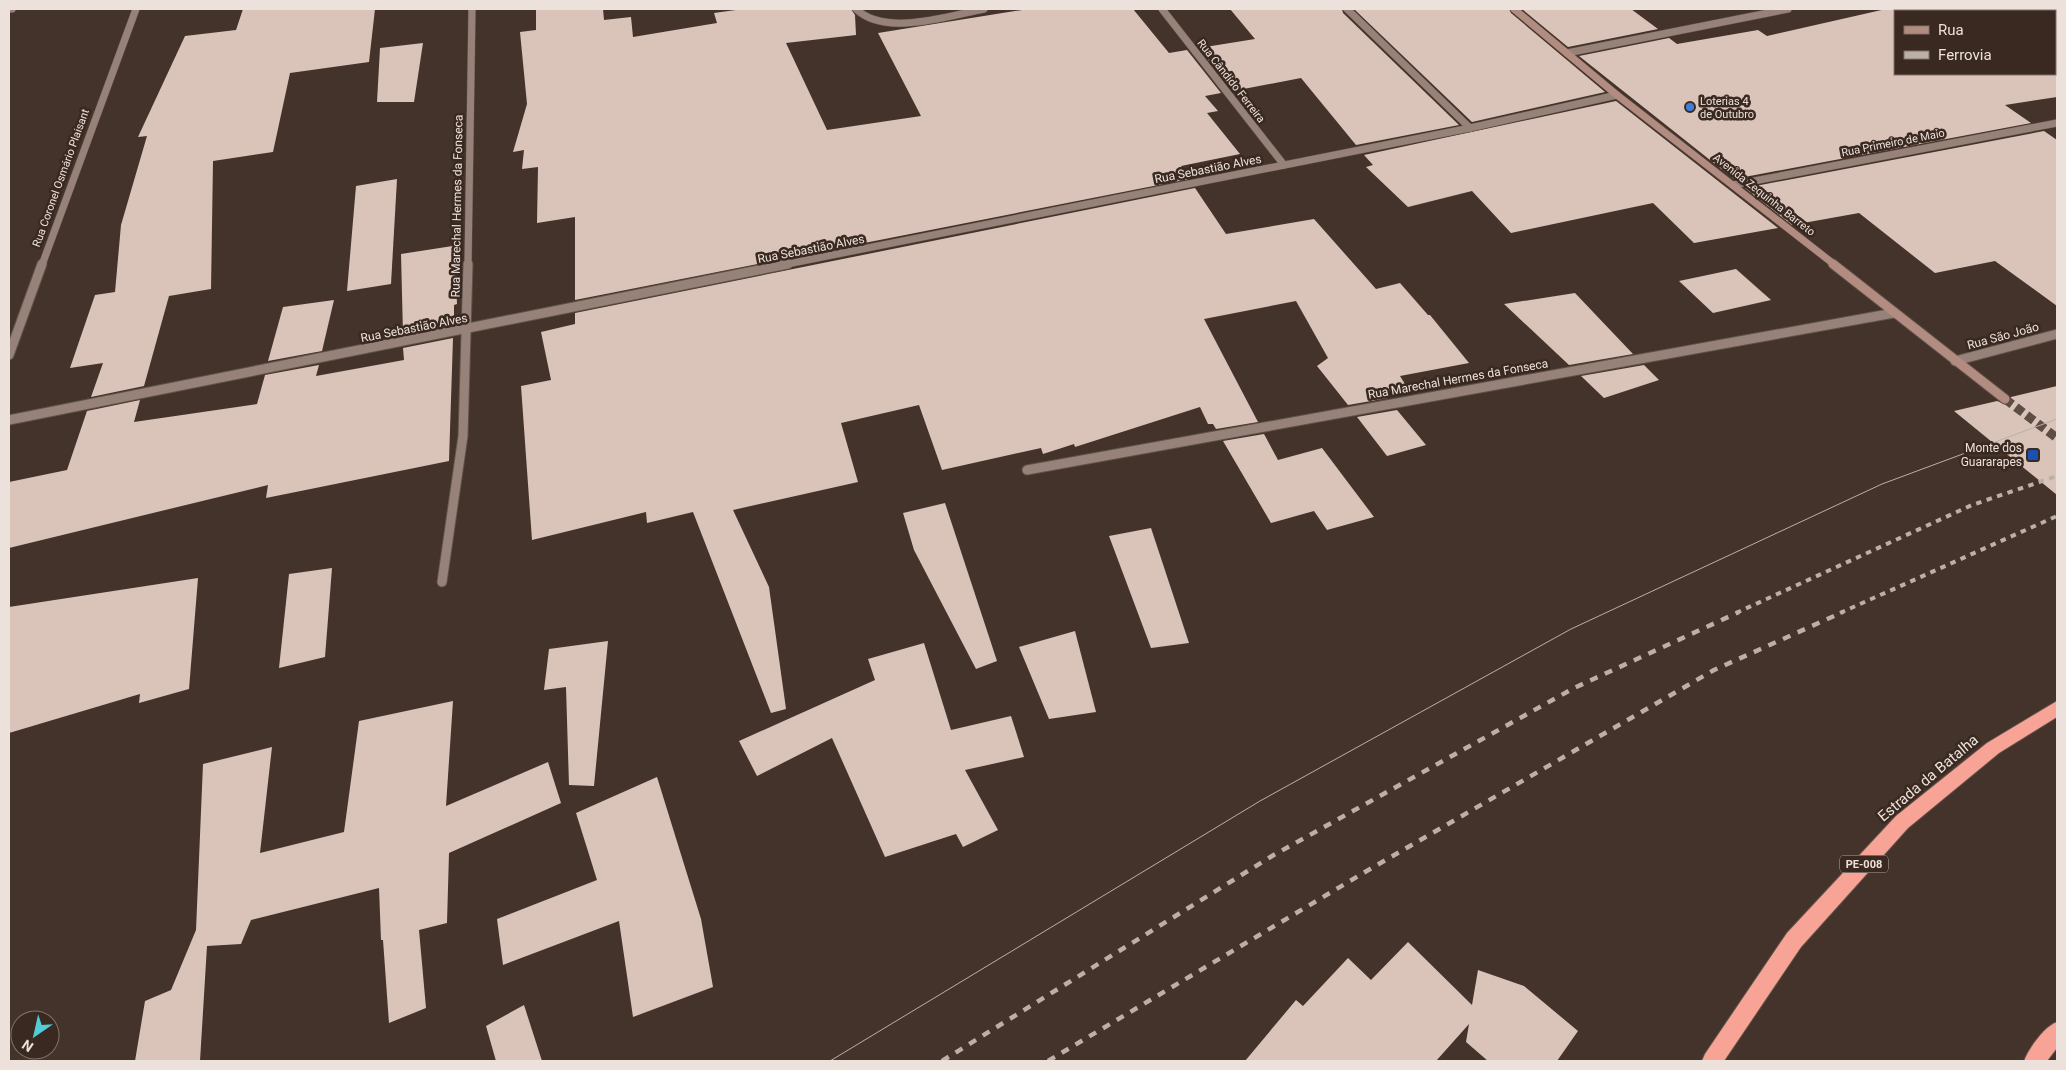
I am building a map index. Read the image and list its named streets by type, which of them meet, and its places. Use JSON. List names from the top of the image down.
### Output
{
  "streets": {
    "highway": ["Estrada da Batalha", "PE-008"],
    "main road": ["Avenida Zequinha Barreto"],
    "street": [
      "Rua Cândido Ferreira",
      "Rua Primeiro de Maio",
      "Rua Sebastião Alves",
      "Rua Coronel Osmário Plaisant",
      "Rua Marechal Hermes da Fonseca",
      "Rua São João"
    ]
  },
  "crossings": [
    ["Rua Cândido Ferreira", "Rua Sebastião Alves"],
    ["Rua Primeiro de Maio", "Avenida Zequinha Barreto"],
    ["Rua Sebastião Alves", "Avenida Zequinha Barreto"],
    ["Rua Sebastião Alves", "Rua Marechal Hermes da Fonseca"],
    ["Avenida Zequinha Barreto", "Rua Marechal Hermes da Fonseca"],
    ["Avenida Zequinha Barreto", "Rua São João"]
  ],
  "places": {
    "other": ["Loterias 4 de Outubro"],
    "transit": ["Monte dos Guararapes"]
  },
  "legend": ["Rua", "Ferrovia"],
  "north": "bottom left"
}
